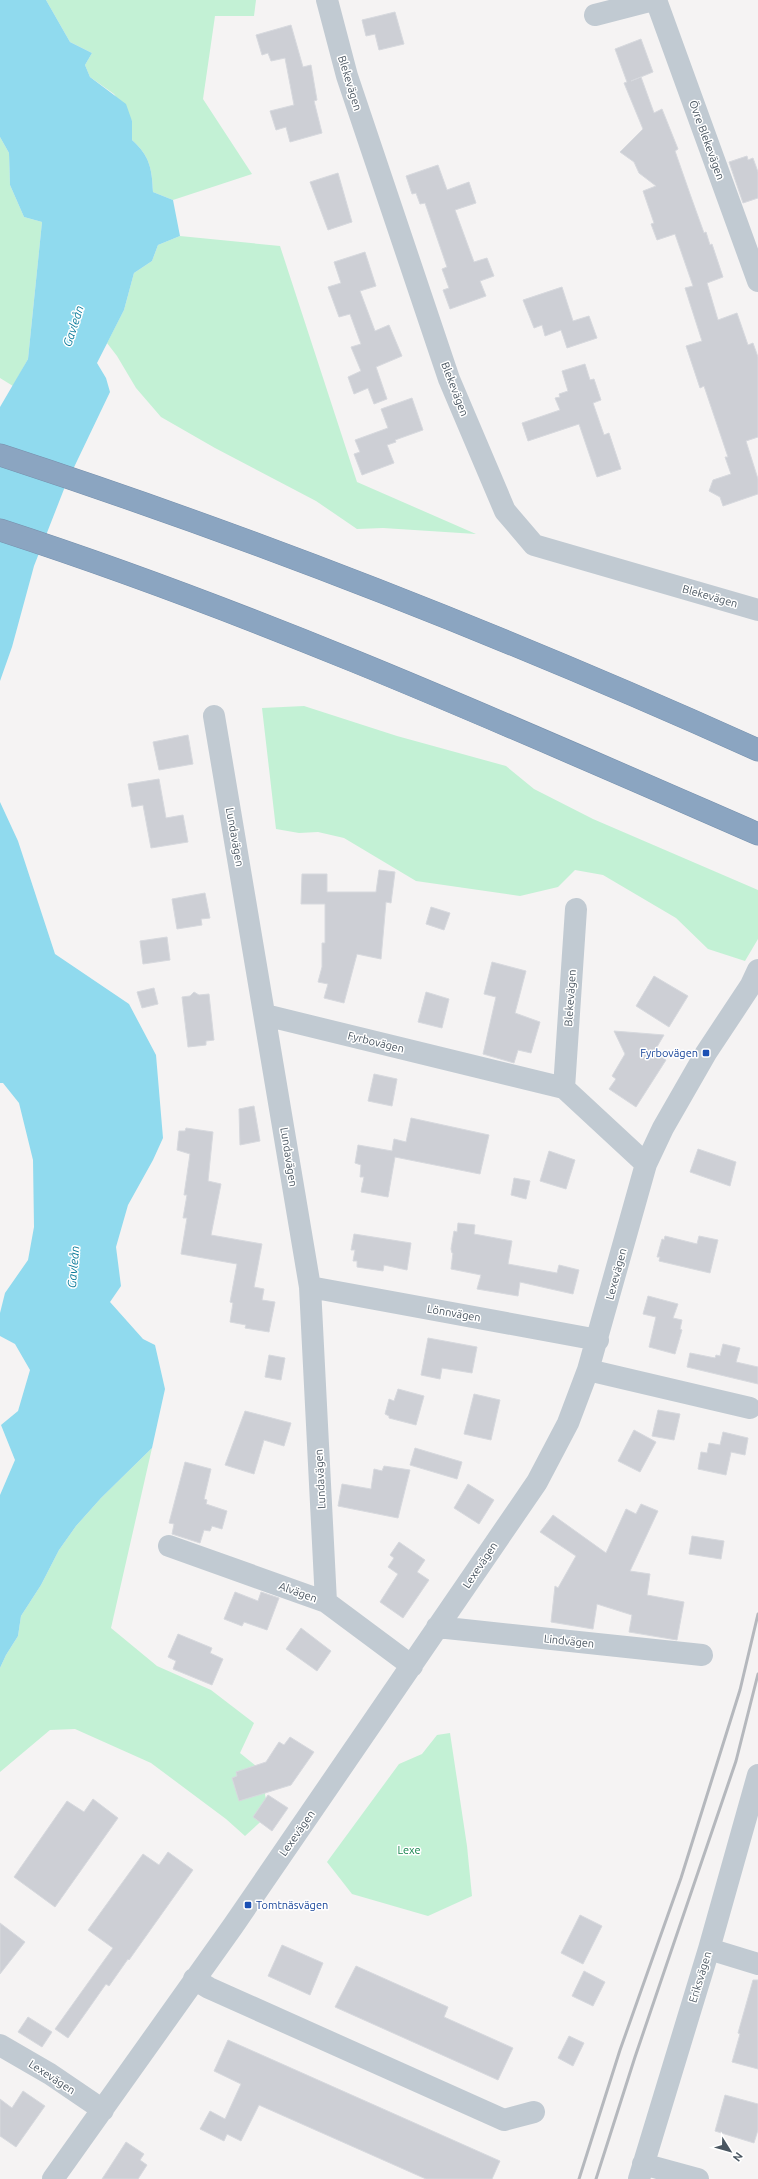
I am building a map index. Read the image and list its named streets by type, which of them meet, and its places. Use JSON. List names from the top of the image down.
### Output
{
  "streets": {
    "street": [
      "Blekevägen",
      "Övre Blekevägen",
      "Lundavägen",
      "Fyrbovägen",
      "Lexevägen",
      "Lönnvägen",
      "Alvägen",
      "Lindvägen",
      "Eriksvägen"
    ]
  },
  "crossings": [
    ["Blekevägen", "Fyrbovägen"],
    ["Lundavägen", "Fyrbovägen"],
    ["Lundavägen", "Lönnvägen"],
    ["Lundavägen", "Alvägen"],
    ["Fyrbovägen", "Lexevägen"],
    ["Lexevägen", "Lönnvägen"],
    ["Lexevägen", "Alvägen"],
    ["Lexevägen", "Lindvägen"]
  ],
  "water": ["Gavleån"],
  "parks": ["Lexe"],
  "places": {
    "transit": ["Fyrbovägen", "Tomtnäsvägen"]
  },
  "north": "bottom right"
}
